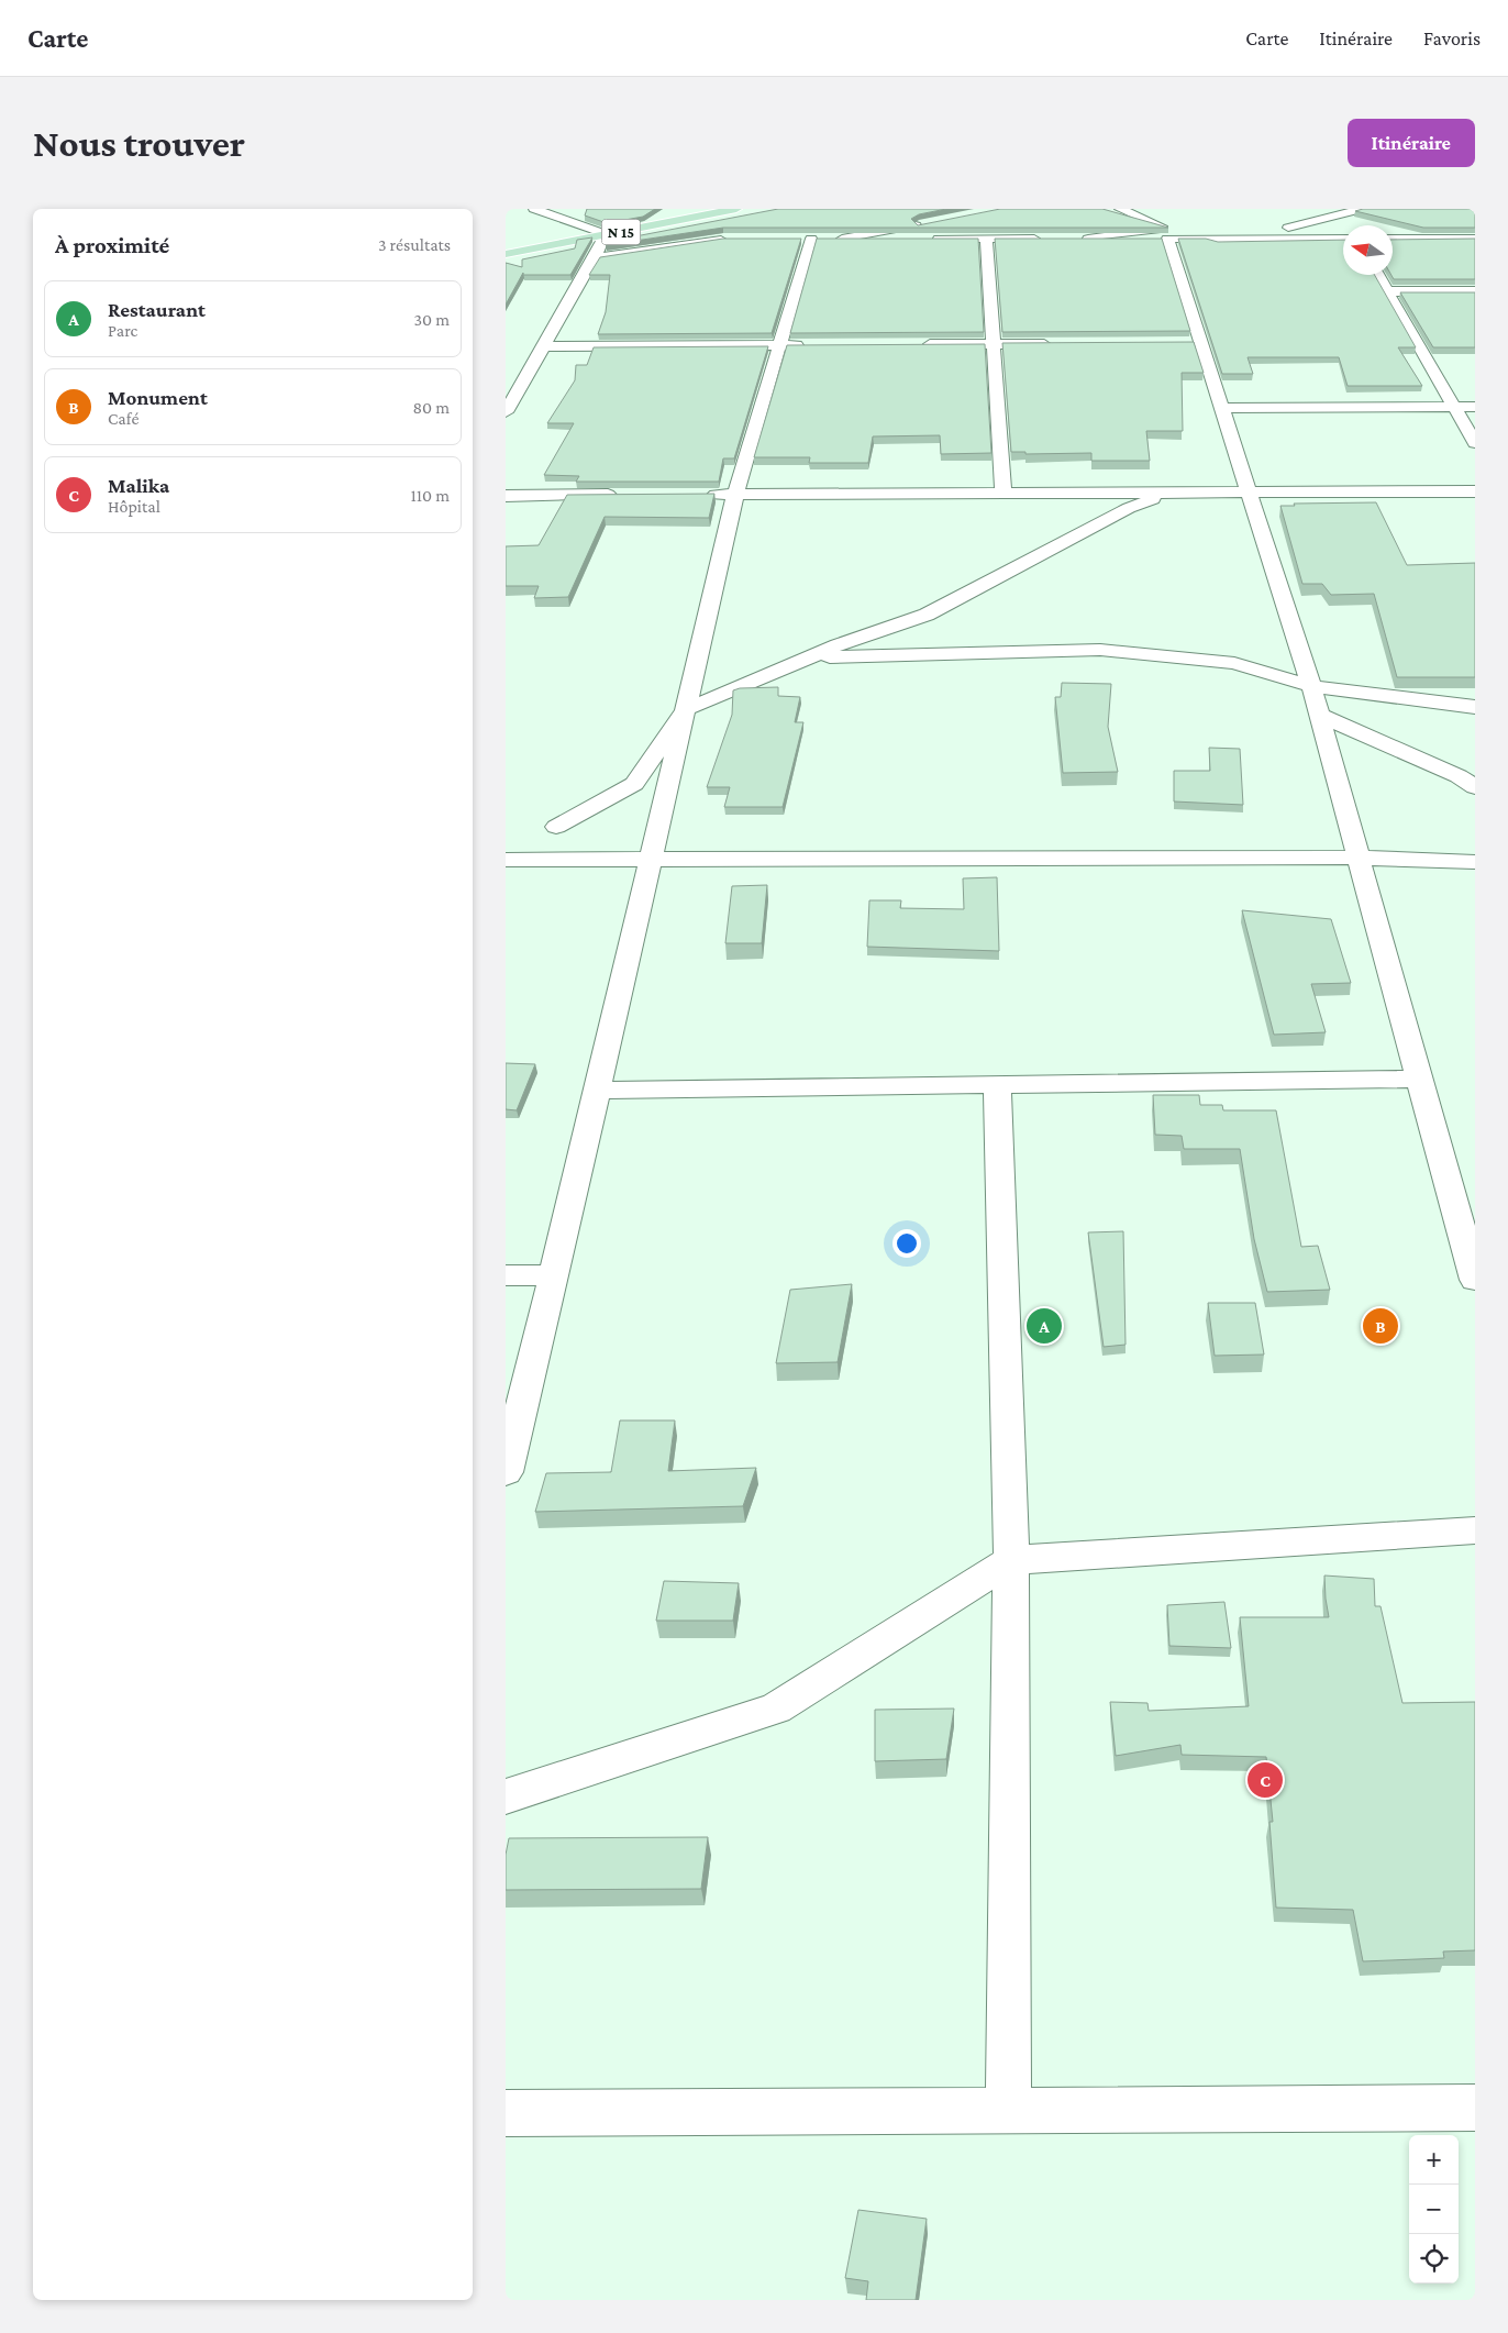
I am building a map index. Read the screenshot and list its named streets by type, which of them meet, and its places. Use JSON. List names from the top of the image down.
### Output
{
  "streets": {
    "main road": ["N 15"]
  },
  "north": "left",
  "page": {
    "header": "Carte",
    "nav": ["Carte", "Itinéraire", "Favoris"],
    "buttons": "Itinéraire",
    "title": "Nous trouver",
    "heading": ["À proximité", "3 résultats"],
    "list": [
      {
        "mark": "A",
        "name": "Restaurant",
        "note": "Parc",
        "value": "30 m"
      },
      {
        "mark": "B",
        "name": "Monument",
        "note": "Café",
        "value": "80 m"
      },
      {
        "mark": "C",
        "name": "Malika",
        "note": "Hôpital",
        "value": "110 m"
      }
    ],
    "pins": ["A", "B", "C"],
    "map_buttons": ["+", "−"]
  }
}
